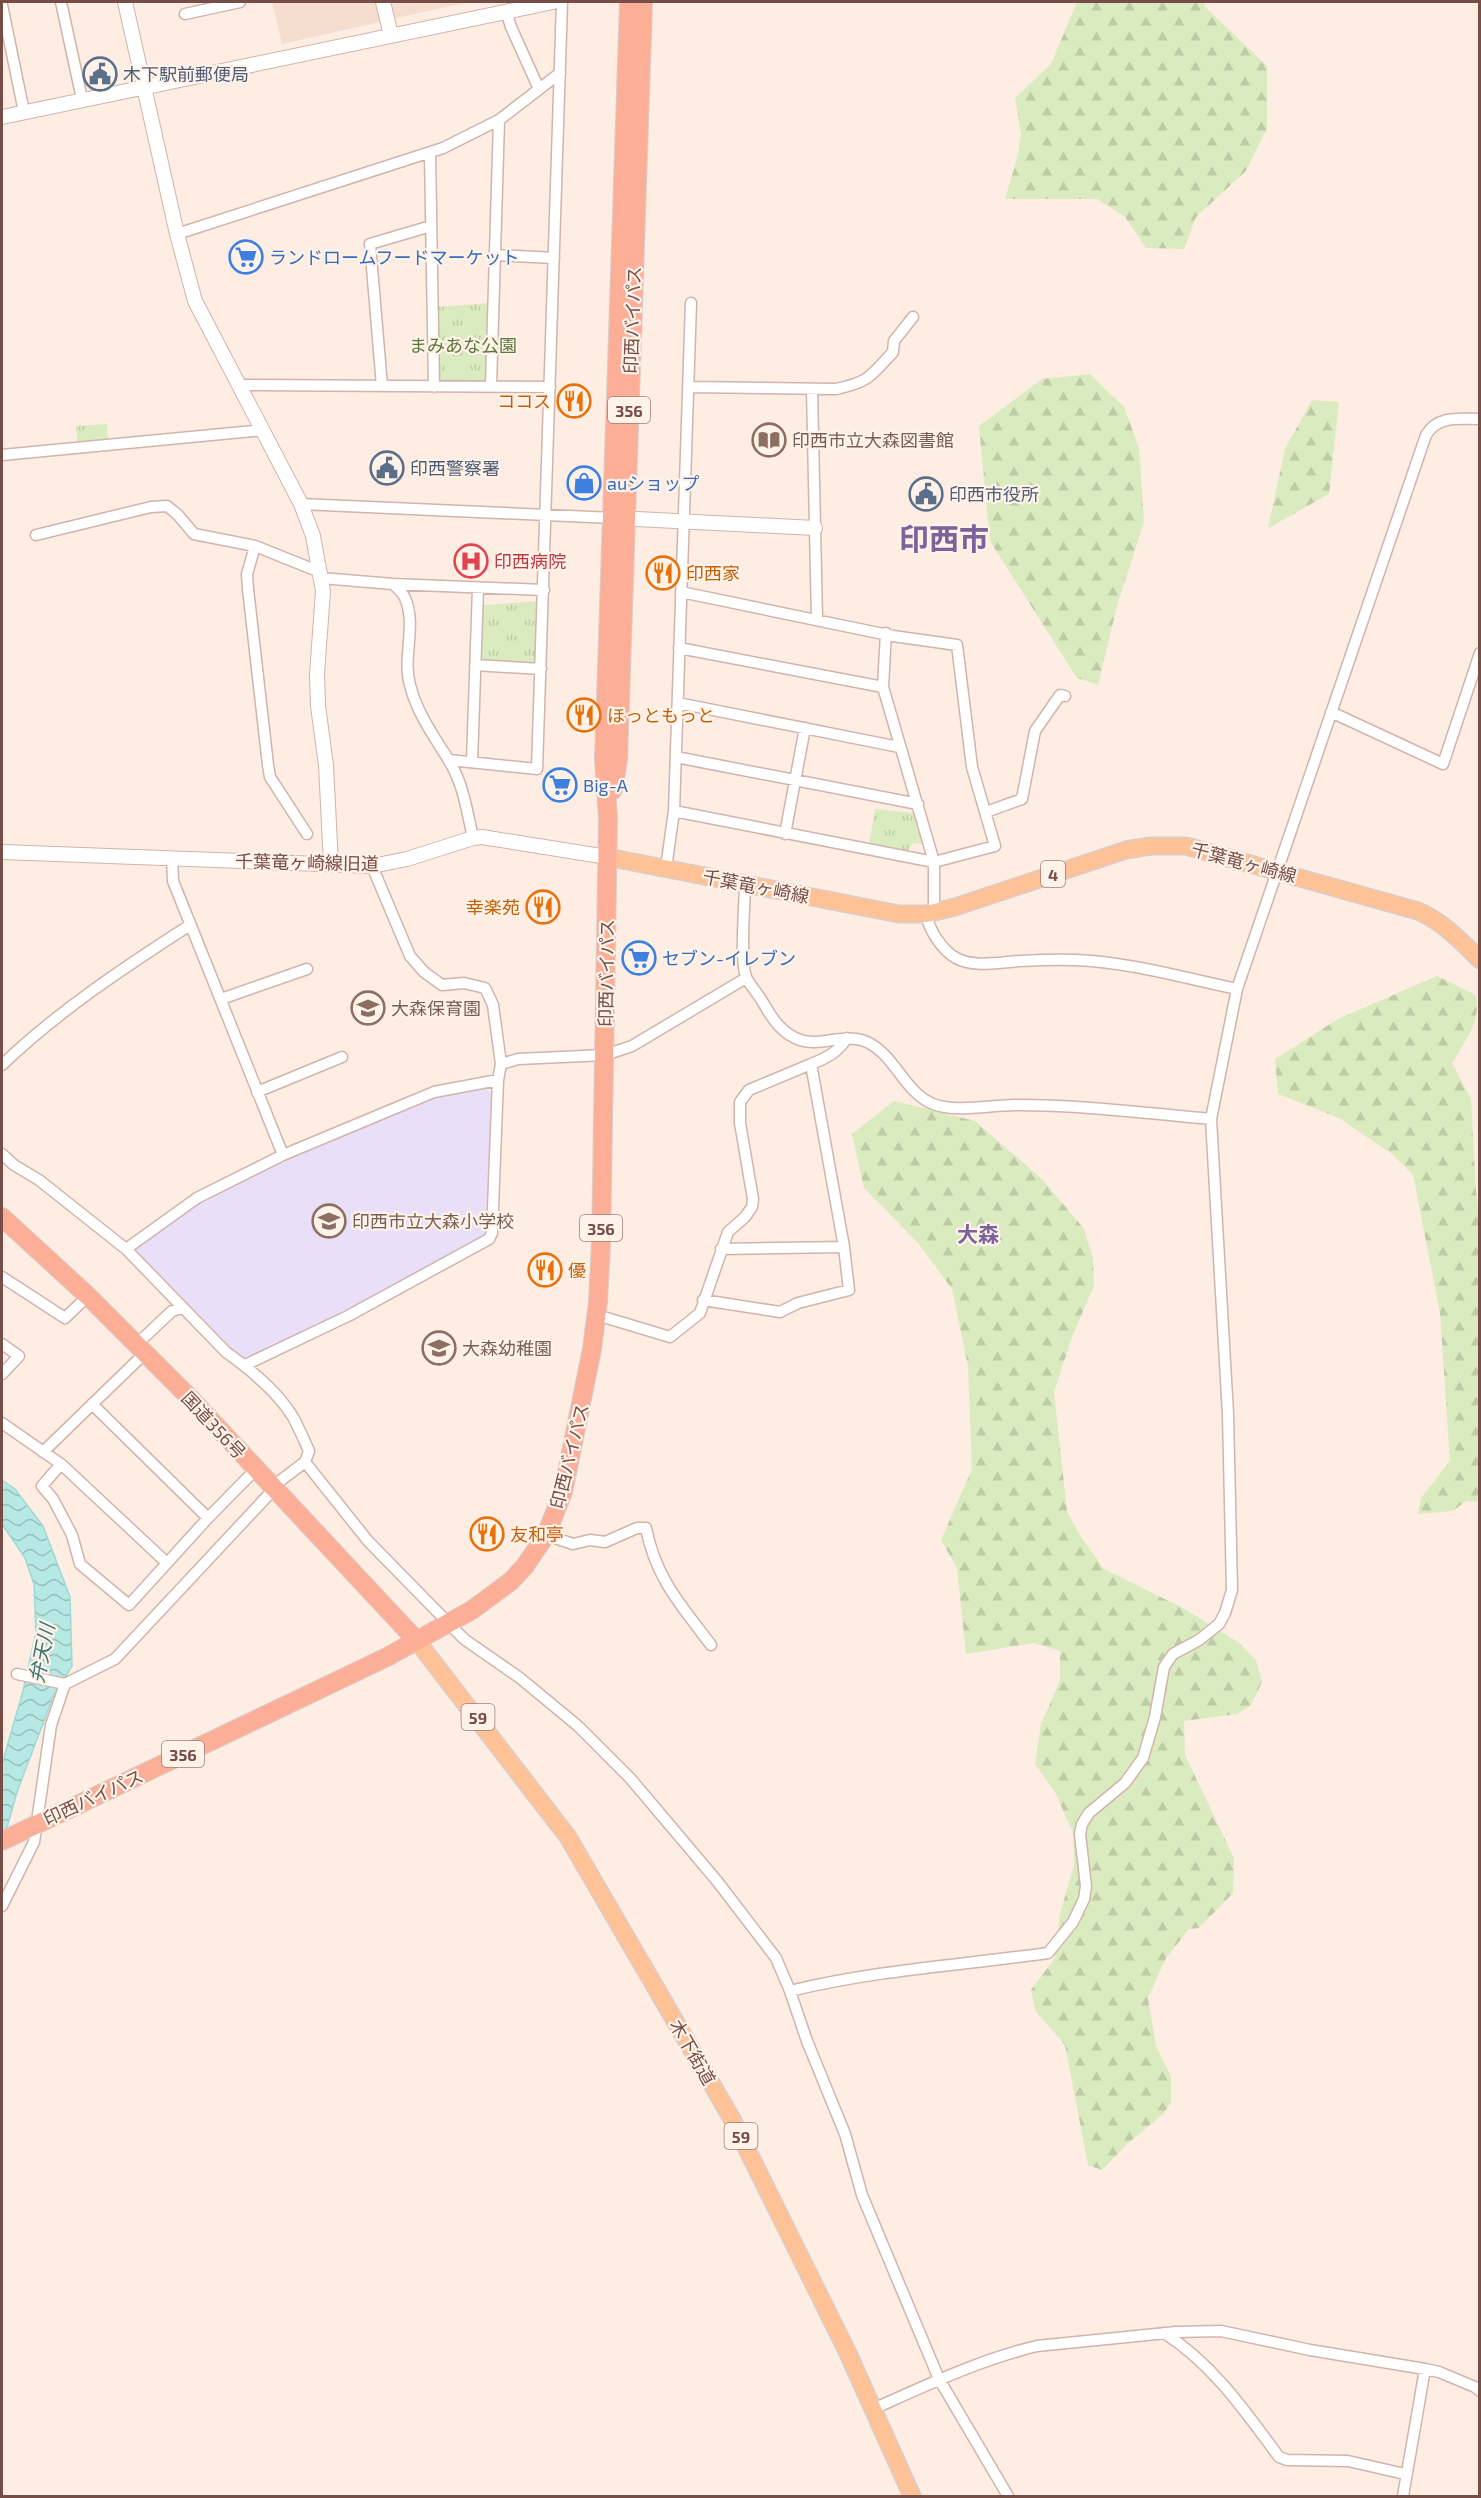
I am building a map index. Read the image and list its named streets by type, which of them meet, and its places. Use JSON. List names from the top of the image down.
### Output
{
  "streets": {
    "highway": ["印西バイパス", "356", "国道356号"],
    "main road": [
      "千葉竜ヶ崎線",
      "4",
      "59",
      "木下街道"
    ],
    "street": ["千葉竜ヶ崎線旧道"]
  },
  "crossings": [
    ["印西バイパス", "千葉竜ヶ崎線旧道"],
    ["印西バイパス", "千葉竜ヶ崎線"],
    ["印西バイパス", "国道356号"],
    ["印西バイパス", "木下街道"],
    ["千葉竜ヶ崎線旧道", "千葉竜ヶ崎線"],
    ["国道356号", "木下街道"]
  ],
  "districts": ["印西市", "大森"],
  "water": ["弁天川"],
  "parks": ["まみあな公園"],
  "places": {
    "public building": ["木下駅前郵便局", "印西警察署", "印西市役所"],
    "supermarket": ["ランドロームフードマーケット", "Big-A", "セブン-イレブン"],
    "restaurant": [
      "ココス",
      "印西家",
      "ほっともっと",
      "幸楽苑",
      "優",
      "友和亭"
    ],
    "library": ["印西市立大森図書館"],
    "shop": ["auショップ"],
    "hospital": ["印西病院"],
    "school or university": ["大森保育園", "印西市立大森小学校", "大森幼稚園"]
  }
}
